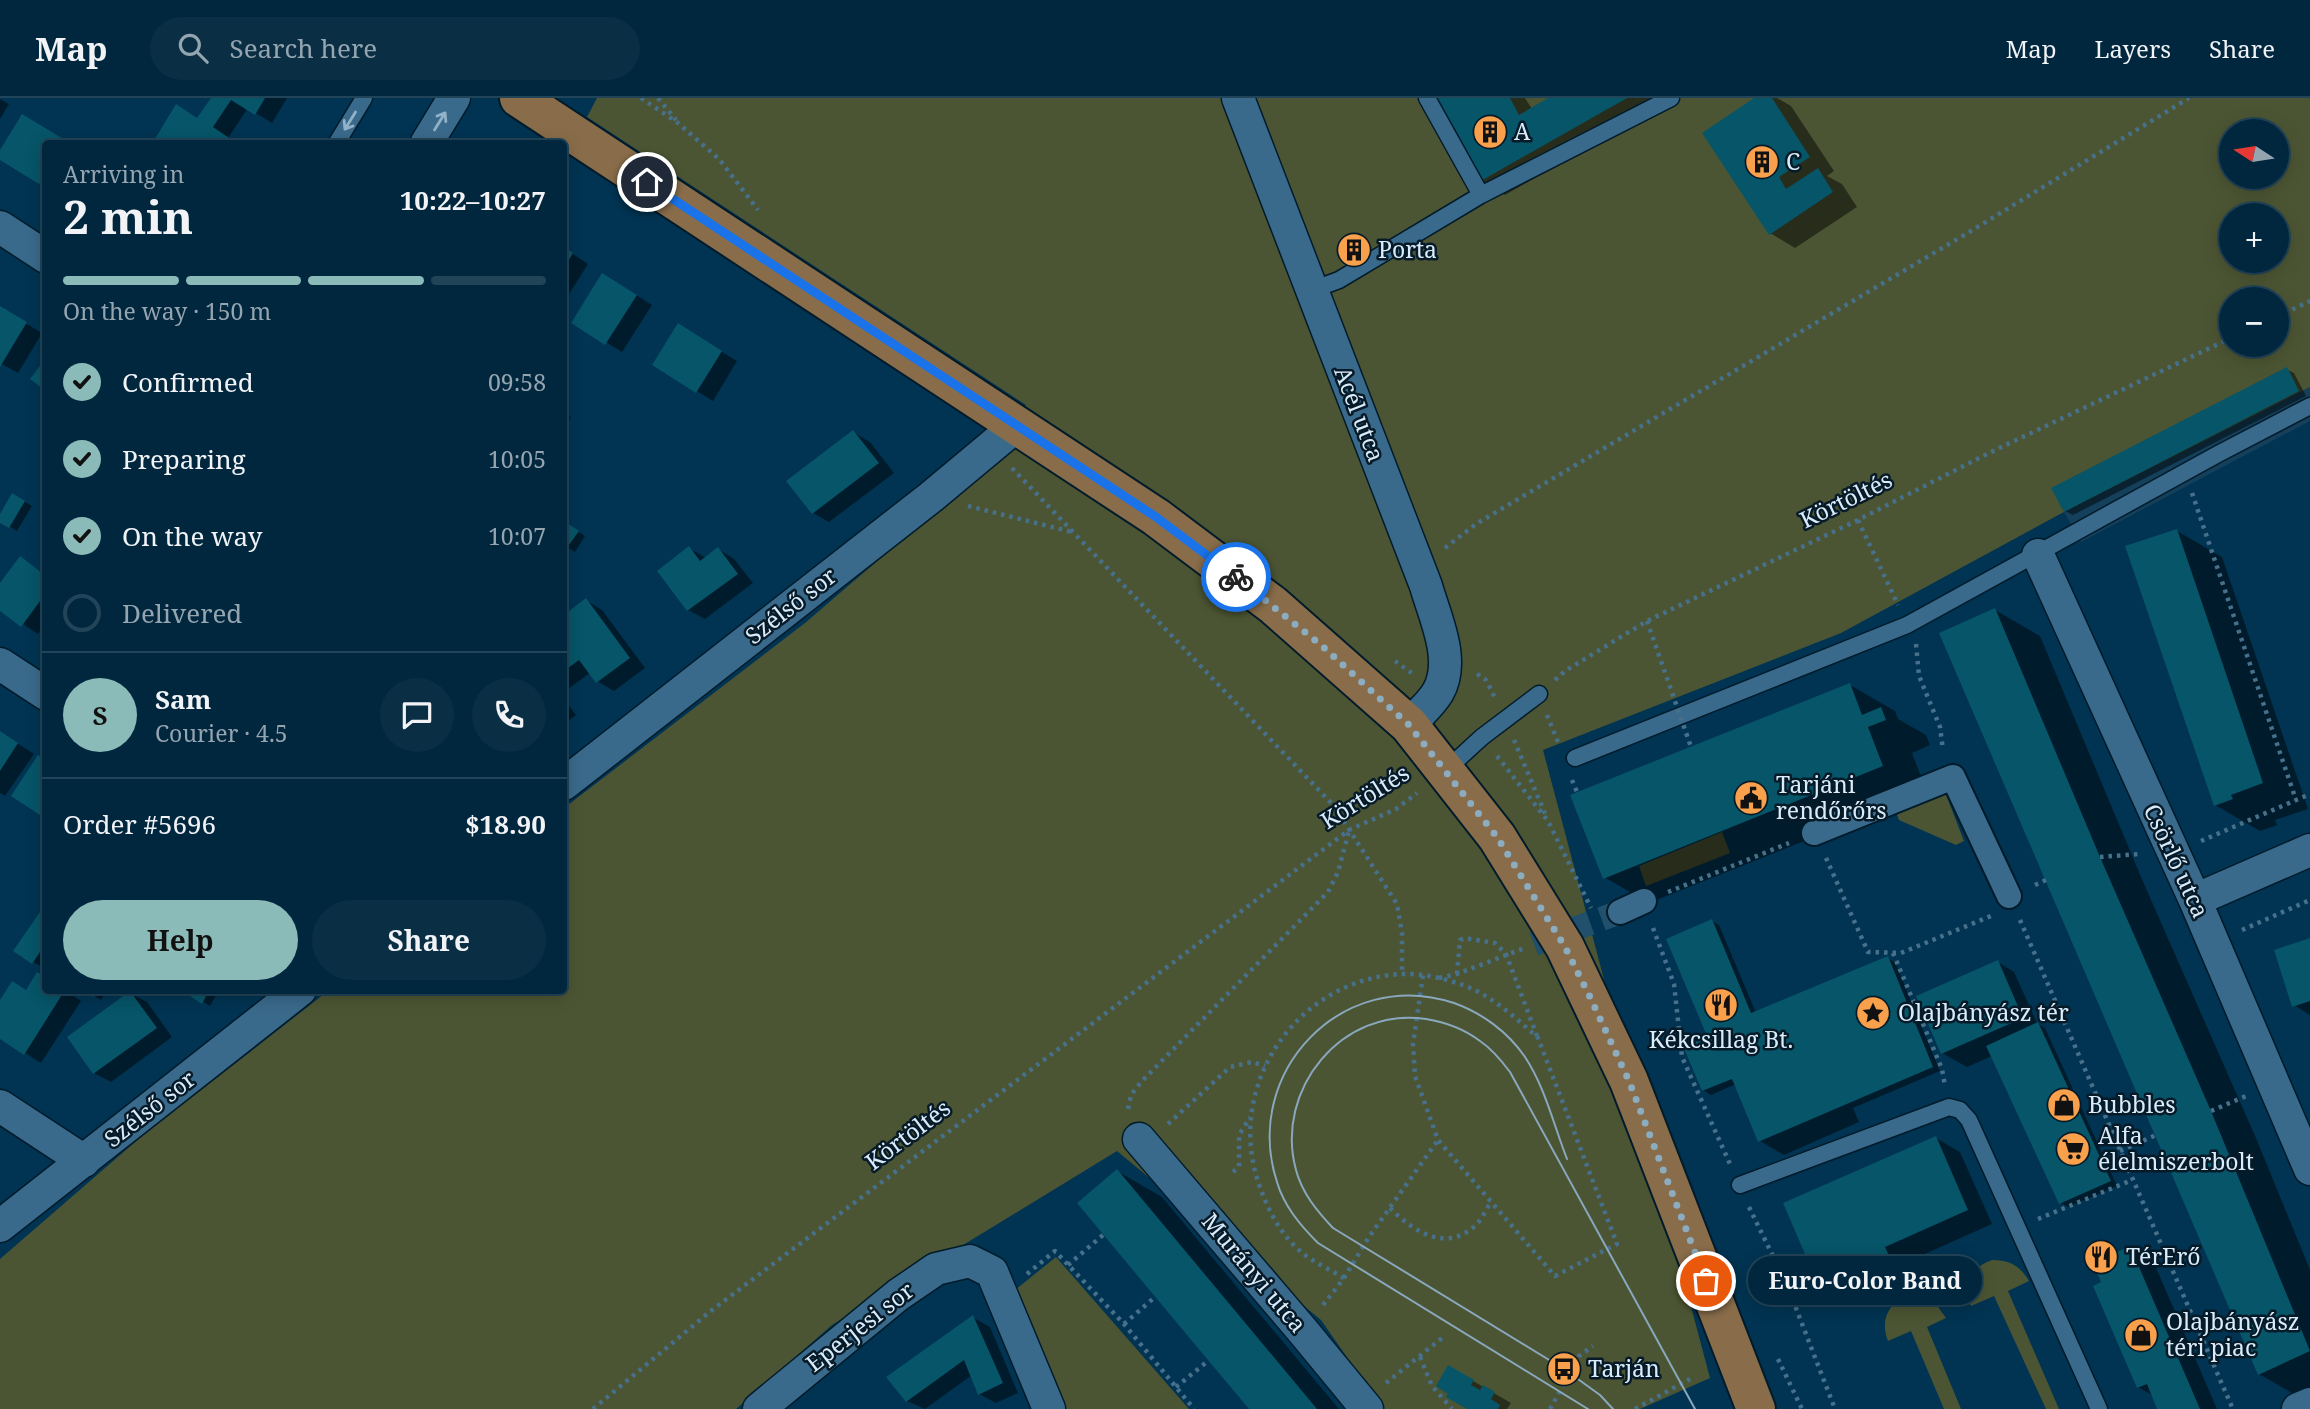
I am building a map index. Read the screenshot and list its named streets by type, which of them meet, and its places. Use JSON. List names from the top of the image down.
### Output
{
  "streets": {
    "street": [
      "Acél utca",
      "Szélső sor",
      "Csörlő utca",
      "Murányi utca",
      "Eperjesi sor"
    ],
    "lane": ["Körtöltés"]
  },
  "places": {
    "building": ["A", "C", "Porta"],
    "public building": ["Tarjáni rendőrőrs"],
    "restaurant": ["Kékcsillag Bt.", "TérErő"],
    "place": ["Olajbányász tér"],
    "shop": ["Bubbles", "Olajbányász téri piac"],
    "supermarket": ["Alfa élelmiszerbolt"],
    "other": ["Euro-Color Band"],
    "bus stop": ["Tarján"]
  },
  "north": "left",
  "page": {
    "header": "Map",
    "search": "Search here",
    "nav": ["Map", "Layers", "Share"],
    "map_buttons": ["+", "−"],
    "heading": ["2 min", "Arriving in", "10:22–10:27"],
    "panel": [
      "Sam",
      "Courier · 4.5",
      "Order #5696",
      "$18.90"
    ],
    "bar": "On the way · 150 m",
    "list": [
      ["Confirmed", "09:58"],
      ["Preparing", "10:05"],
      ["On the way", "10:07"],
      "Delivered"
    ],
    "round": "S",
    "buttons": ["Help", "Share"],
    "bubble": "Euro-Color Band"
  }
}
